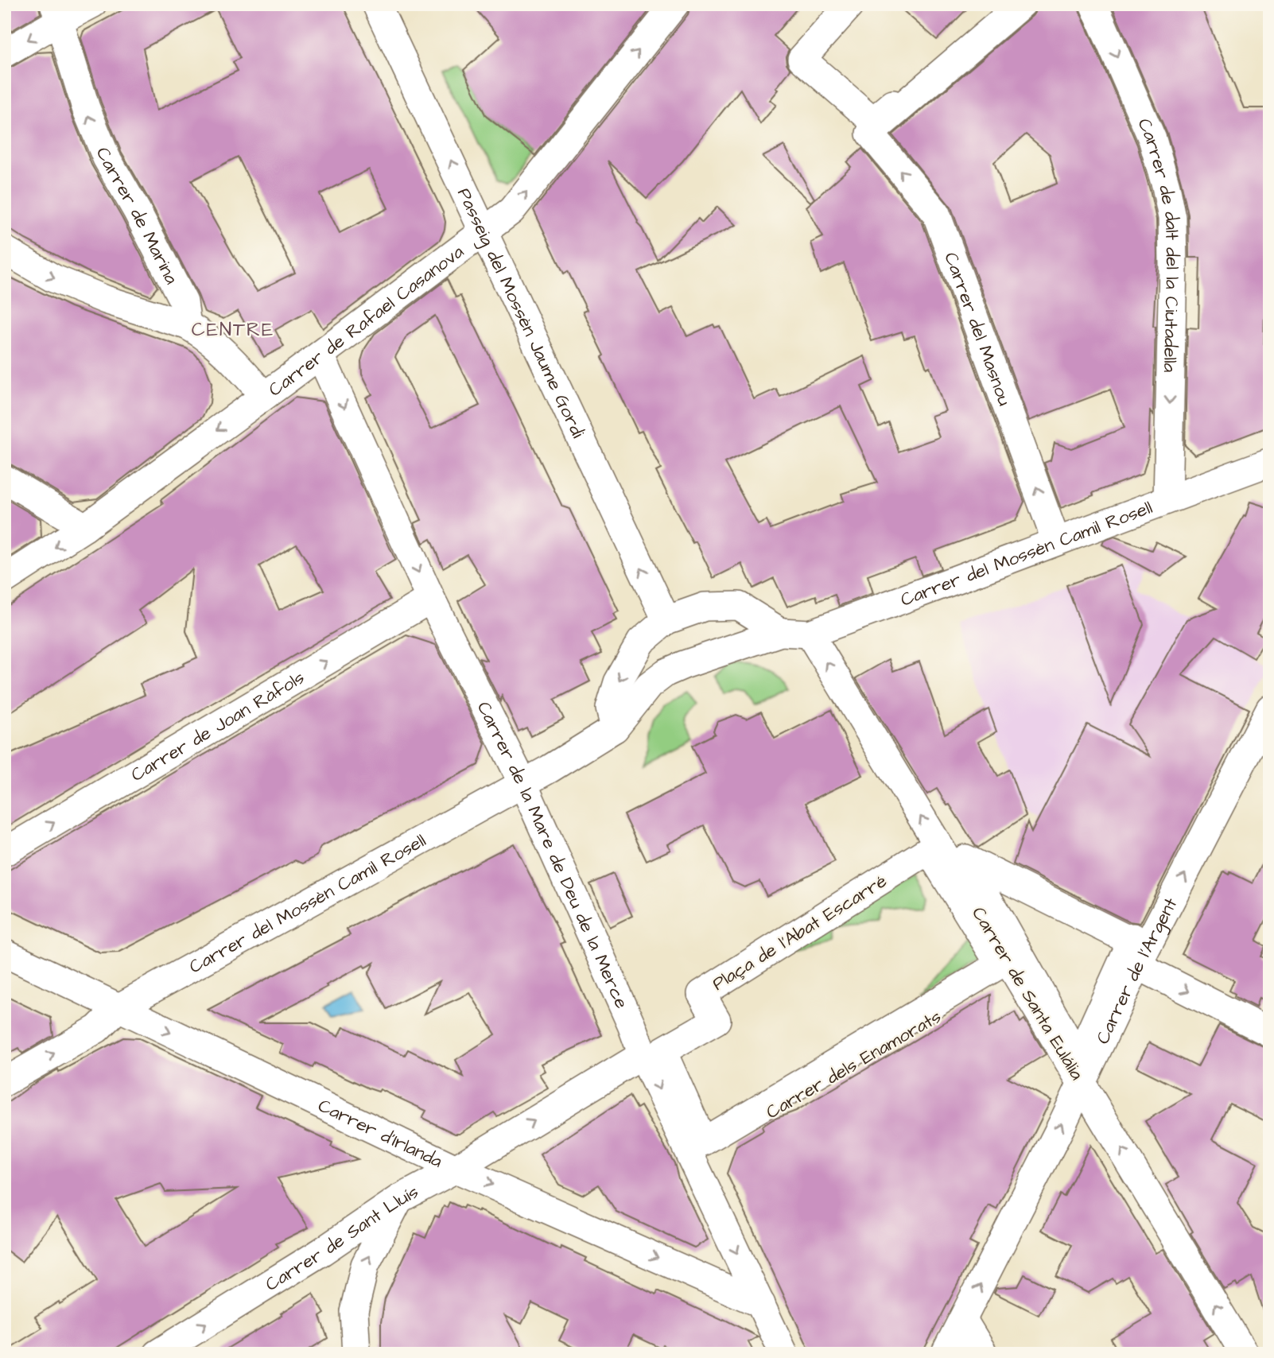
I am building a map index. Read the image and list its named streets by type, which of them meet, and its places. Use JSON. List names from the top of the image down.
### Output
{
  "streets": {
    "street": [
      "Carrer de Marina",
      "Carrer de dalt del la Ciutadella",
      "Passeig del Mossèn Jaume Gordi",
      "Carrer de Rafael Casanova",
      "Carrer del Masnou",
      "Carrer del Mossèn Camil Rosell",
      "Carrer de Joan Ràfols",
      "Carrer de la Mare de Deu de la Merce",
      "Plaça de l'Abat Escarré",
      "Carrer de l'Argent",
      "Carrer de Santa Eulália",
      "Carrer dels Enamorats",
      "Carrer d'Irlanda",
      "Carrer de Sant Lluís"
    ]
  },
  "crossings": [
    ["Carrer de dalt del la Ciutadella", "Carrer del Mossèn Camil Rosell"],
    ["Passeig del Mossèn Jaume Gordi", "Carrer de Rafael Casanova"],
    ["Passeig del Mossèn Jaume Gordi", "Carrer del Mossèn Camil Rosell"],
    ["Carrer de Rafael Casanova", "Carrer de la Mare de Deu de la Merce"],
    ["Carrer del Masnou", "Carrer del Mossèn Camil Rosell"],
    ["Carrer del Mossèn Camil Rosell", "Carrer de la Mare de Deu de la Merce"],
    ["Carrer del Mossèn Camil Rosell", "Carrer de Santa Eulália"],
    ["Carrer del Mossèn Camil Rosell", "Carrer d'Irlanda"],
    ["Carrer de Joan Ràfols", "Carrer de la Mare de Deu de la Merce"],
    ["Carrer de la Mare de Deu de la Merce", "Carrer dels Enamorats"],
    ["Carrer de la Mare de Deu de la Merce", "Carrer d'Irlanda"],
    ["Carrer de la Mare de Deu de la Merce", "Carrer de Sant Lluís"],
    ["Carrer de l'Argent", "Carrer de Santa Eulália"],
    ["Carrer de Santa Eulália", "Carrer dels Enamorats"],
    ["Carrer d'Irlanda", "Carrer de Sant Lluís"]
  ],
  "one_way": [
    "Carrer de Marina",
    "Carrer de dalt del la Ciutadella",
    "Passeig del Mossèn Jaume Gordi",
    "Carrer del Masnou",
    "Carrer de Joan Ràfols",
    "Carrer de la Mare de Deu de la Merce",
    "Carrer de l'Argent",
    "Carrer de Santa Eulália",
    "Carrer d'Irlanda",
    "Carrer de Sant Lluís"
  ],
  "districts": ["CENTRE"]
}
